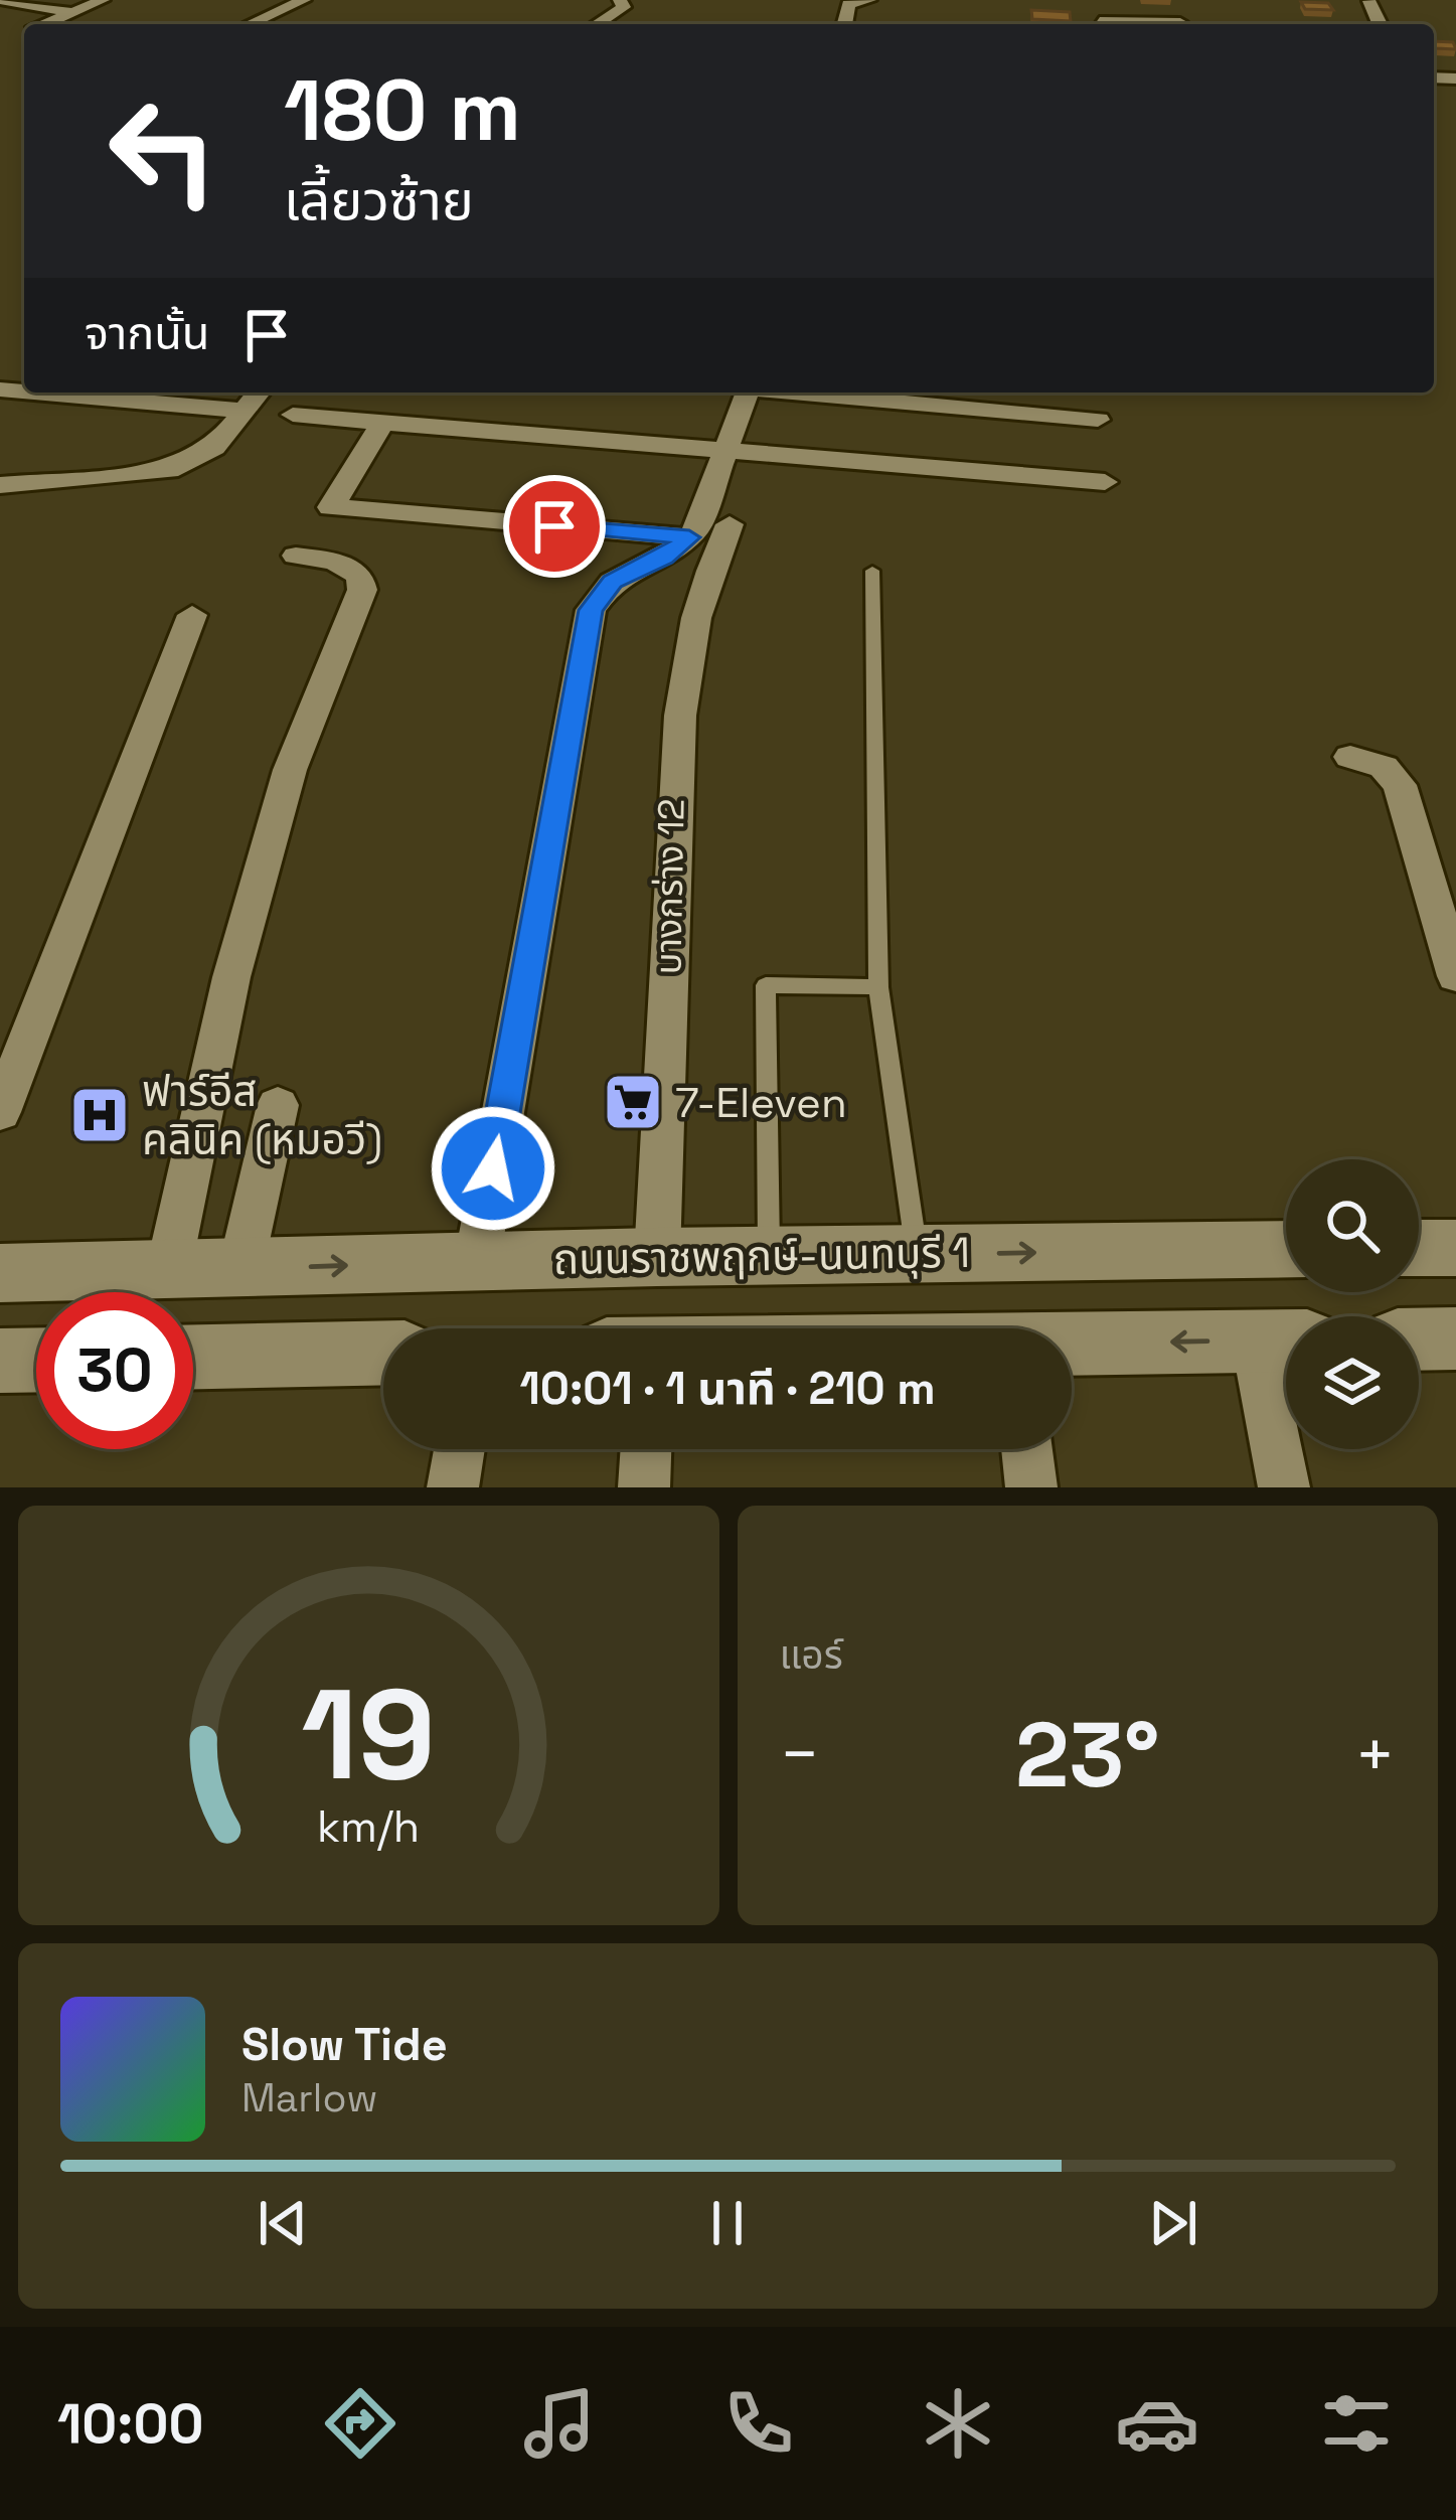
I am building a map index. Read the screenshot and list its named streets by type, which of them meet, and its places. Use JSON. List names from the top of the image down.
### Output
{
  "streets": {
    "main road": ["ถนนราชพฤกษ์-นนทบุรี 1"],
    "street": ["บางกร่าง 12"]
  },
  "crossings": [
    ["บางกร่าง 12", "ถนนราชพฤกษ์-นนทบุรี 1"]
  ],
  "places": {
    "supermarket": ["7-Eleven"],
    "hospital": ["ฟาร์อีส คลินิค (หมอวี)"]
  },
  "page": {
    "turn": ["180 m", "เลี้ยวซ้าย"],
    "then": "จากนั้น",
    "limit": "30",
    "trip": "10:01 · 1 นาที · 210 m",
    "tile": "แอร์",
    "heat": ["−", "23°", "+"],
    "song": ["Slow Tide", "Marlow"],
    "tabs": "10:00",
    "gauge": ["19", "km/h"]
  }
}
